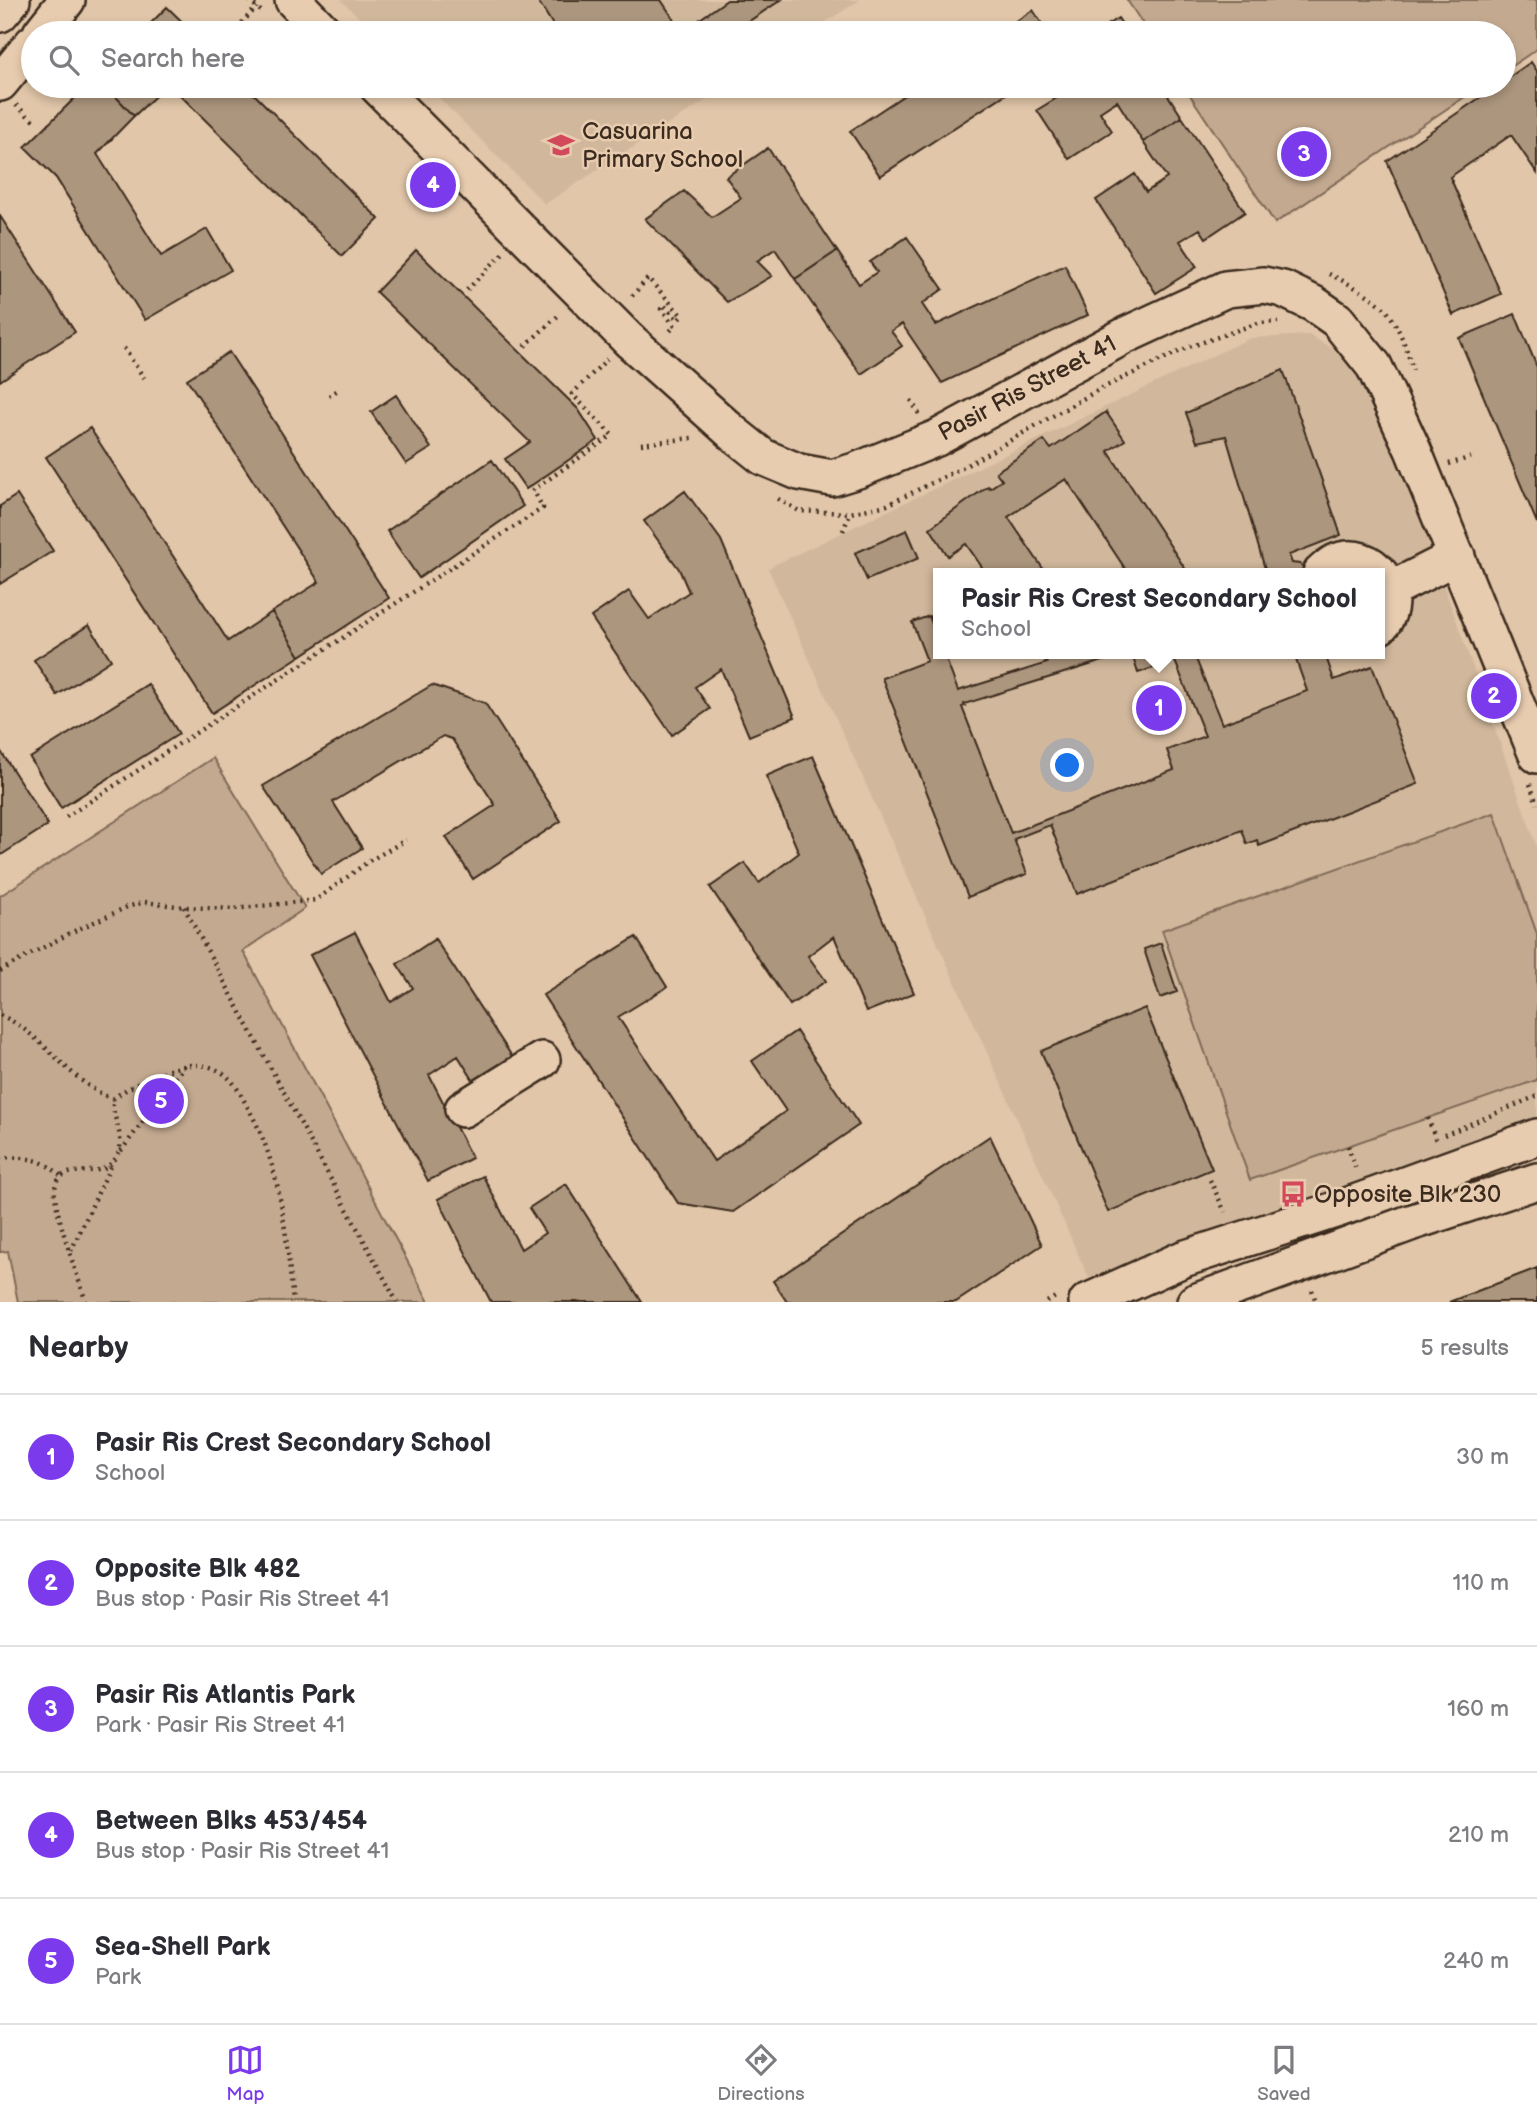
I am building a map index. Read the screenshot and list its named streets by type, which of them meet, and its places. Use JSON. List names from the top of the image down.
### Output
{
  "streets": {
    "street": ["Pasir Ris Street 41"]
  },
  "places": {
    "school or university": ["Casuarina Primary School"],
    "bus stop": ["Opposite Blk 230"]
  },
  "page": {
    "search": "Search here",
    "pins": [
      "3",
      "4",
      "2",
      "1",
      "5"
    ],
    "popup": ["Pasir Ris Crest Secondary School", "School"],
    "heading": ["Nearby", "5 results"],
    "list": [
      {
        "mark": "1",
        "name": "Pasir Ris Crest Secondary School",
        "note": "School",
        "value": "30 m"
      },
      {
        "mark": "2",
        "name": "Opposite Blk 482",
        "note": "Bus stop · Pasir Ris Street 41",
        "value": "110 m"
      },
      {
        "mark": "3",
        "name": "Pasir Ris Atlantis Park",
        "note": "Park · Pasir Ris Street 41",
        "value": "160 m"
      },
      {
        "mark": "4",
        "name": "Between Blks 453/454",
        "note": "Bus stop · Pasir Ris Street 41",
        "value": "210 m"
      },
      {
        "mark": "5",
        "name": "Sea-Shell Park",
        "note": "Park",
        "value": "240 m"
      }
    ],
    "nav": ["Map", "Directions", "Saved"]
  }
}
